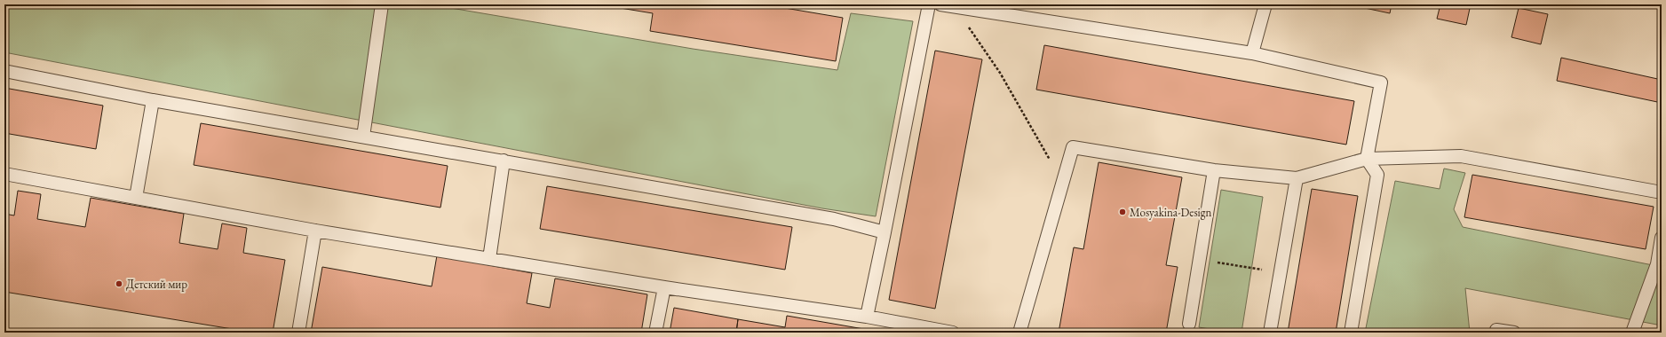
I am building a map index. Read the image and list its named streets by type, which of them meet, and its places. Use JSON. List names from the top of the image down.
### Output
{
  "places": ["Mosyakina-Design", "Детский мир"]
}
